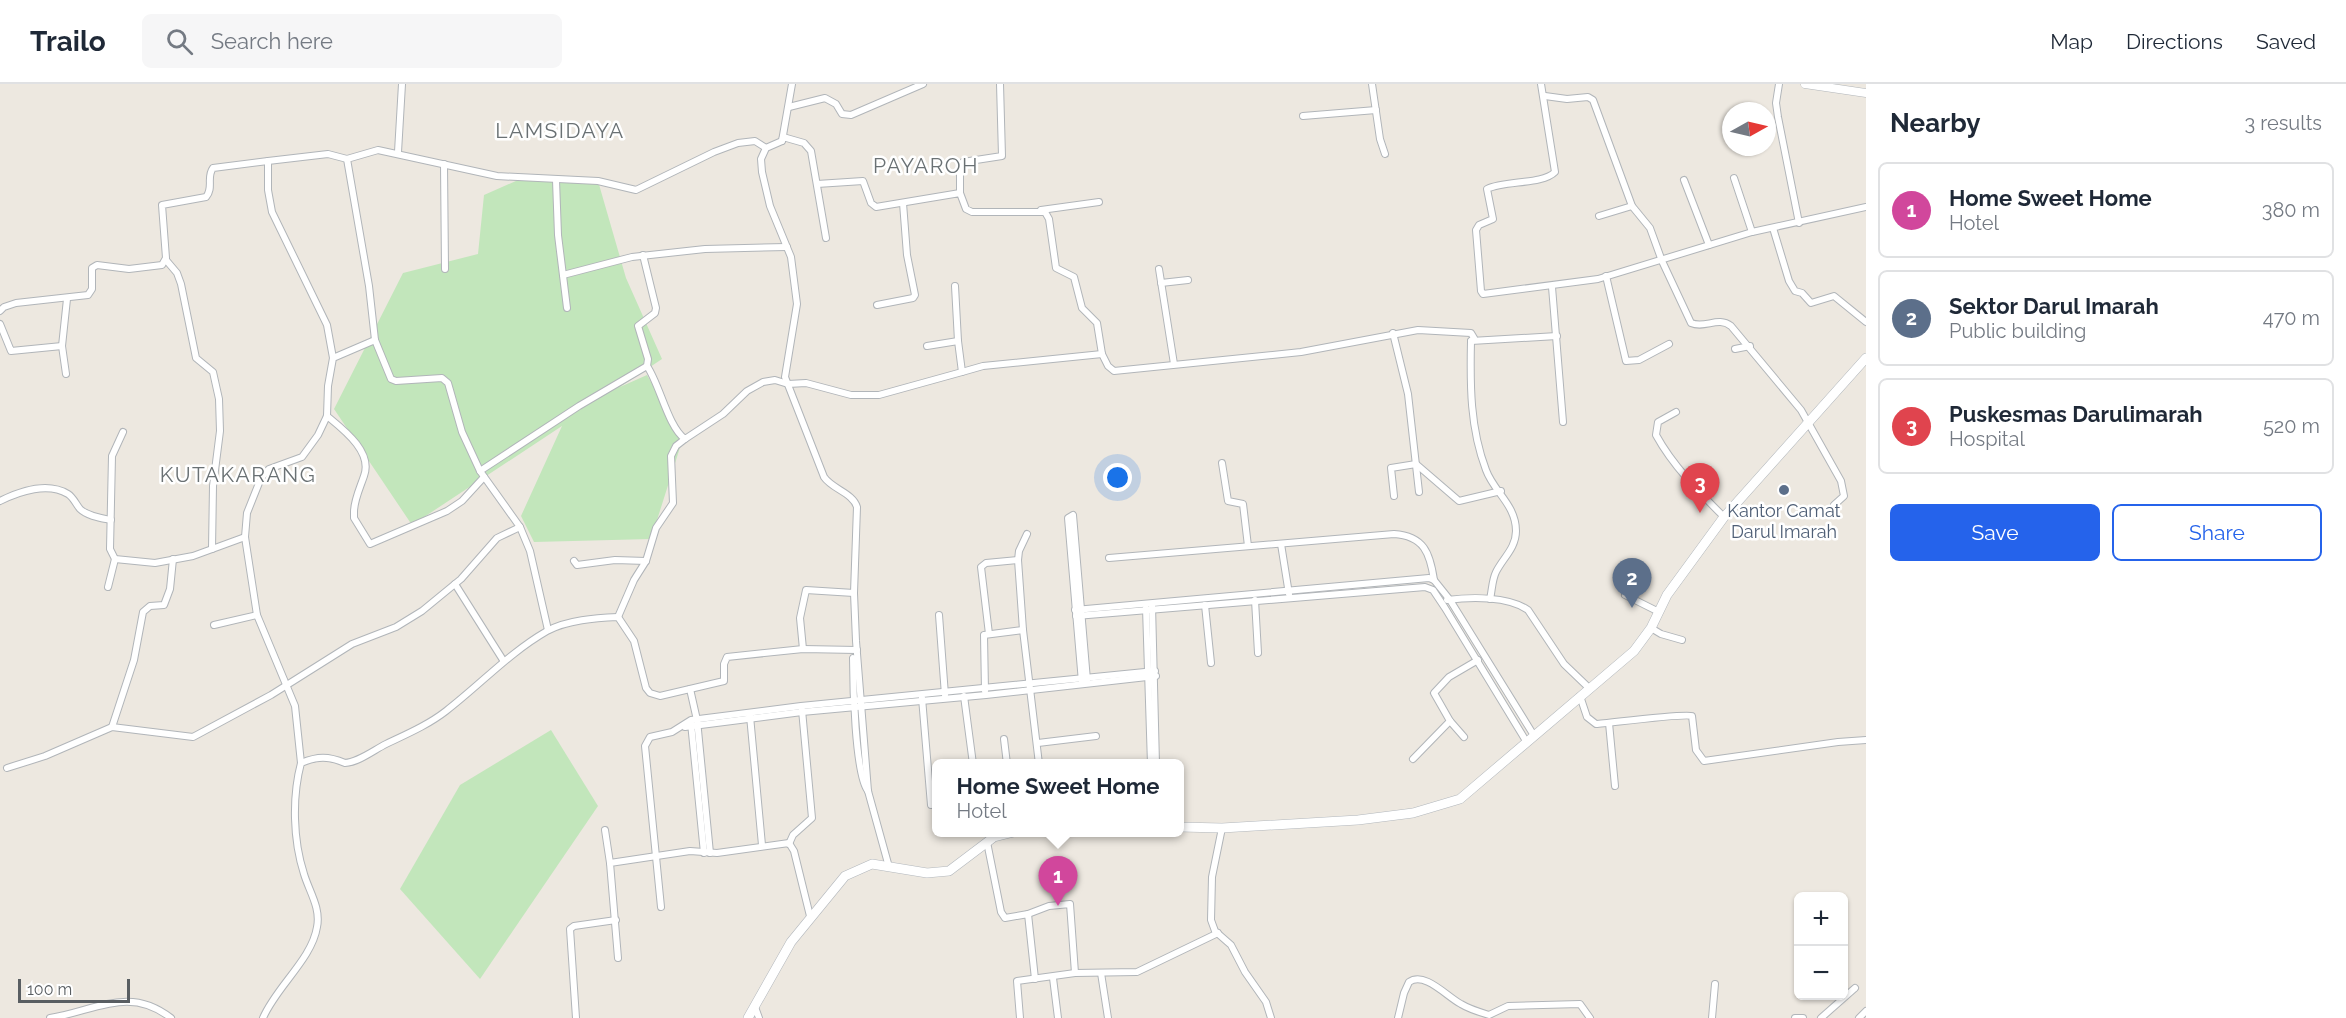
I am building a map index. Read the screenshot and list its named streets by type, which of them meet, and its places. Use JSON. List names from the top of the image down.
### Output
{
  "districts": ["LAMSIDAYA", "PAYAROH", "KUTAKARANG"],
  "places": ["Kantor Camat Darul Imarah"],
  "scale_bar": "100 m",
  "north": "right",
  "page": {
    "header": "Trailo",
    "search": "Search here",
    "nav": ["Map", "Directions", "Saved"],
    "heading": ["Nearby", "3 results"],
    "list": [
      {
        "mark": "1",
        "name": "Home Sweet Home",
        "note": "Hotel",
        "value": "380 m"
      },
      {
        "mark": "2",
        "name": "Sektor Darul Imarah",
        "note": "Public building",
        "value": "470 m"
      },
      {
        "mark": "3",
        "name": "Puskesmas Darulimarah",
        "note": "Hospital",
        "value": "520 m"
      }
    ],
    "pins": ["3", "2", "1"],
    "buttons": ["Save", "Share"],
    "popup": ["Home Sweet Home", "Hotel"],
    "map_buttons": ["+", "−"],
    "scale": "100 m"
  }
}
